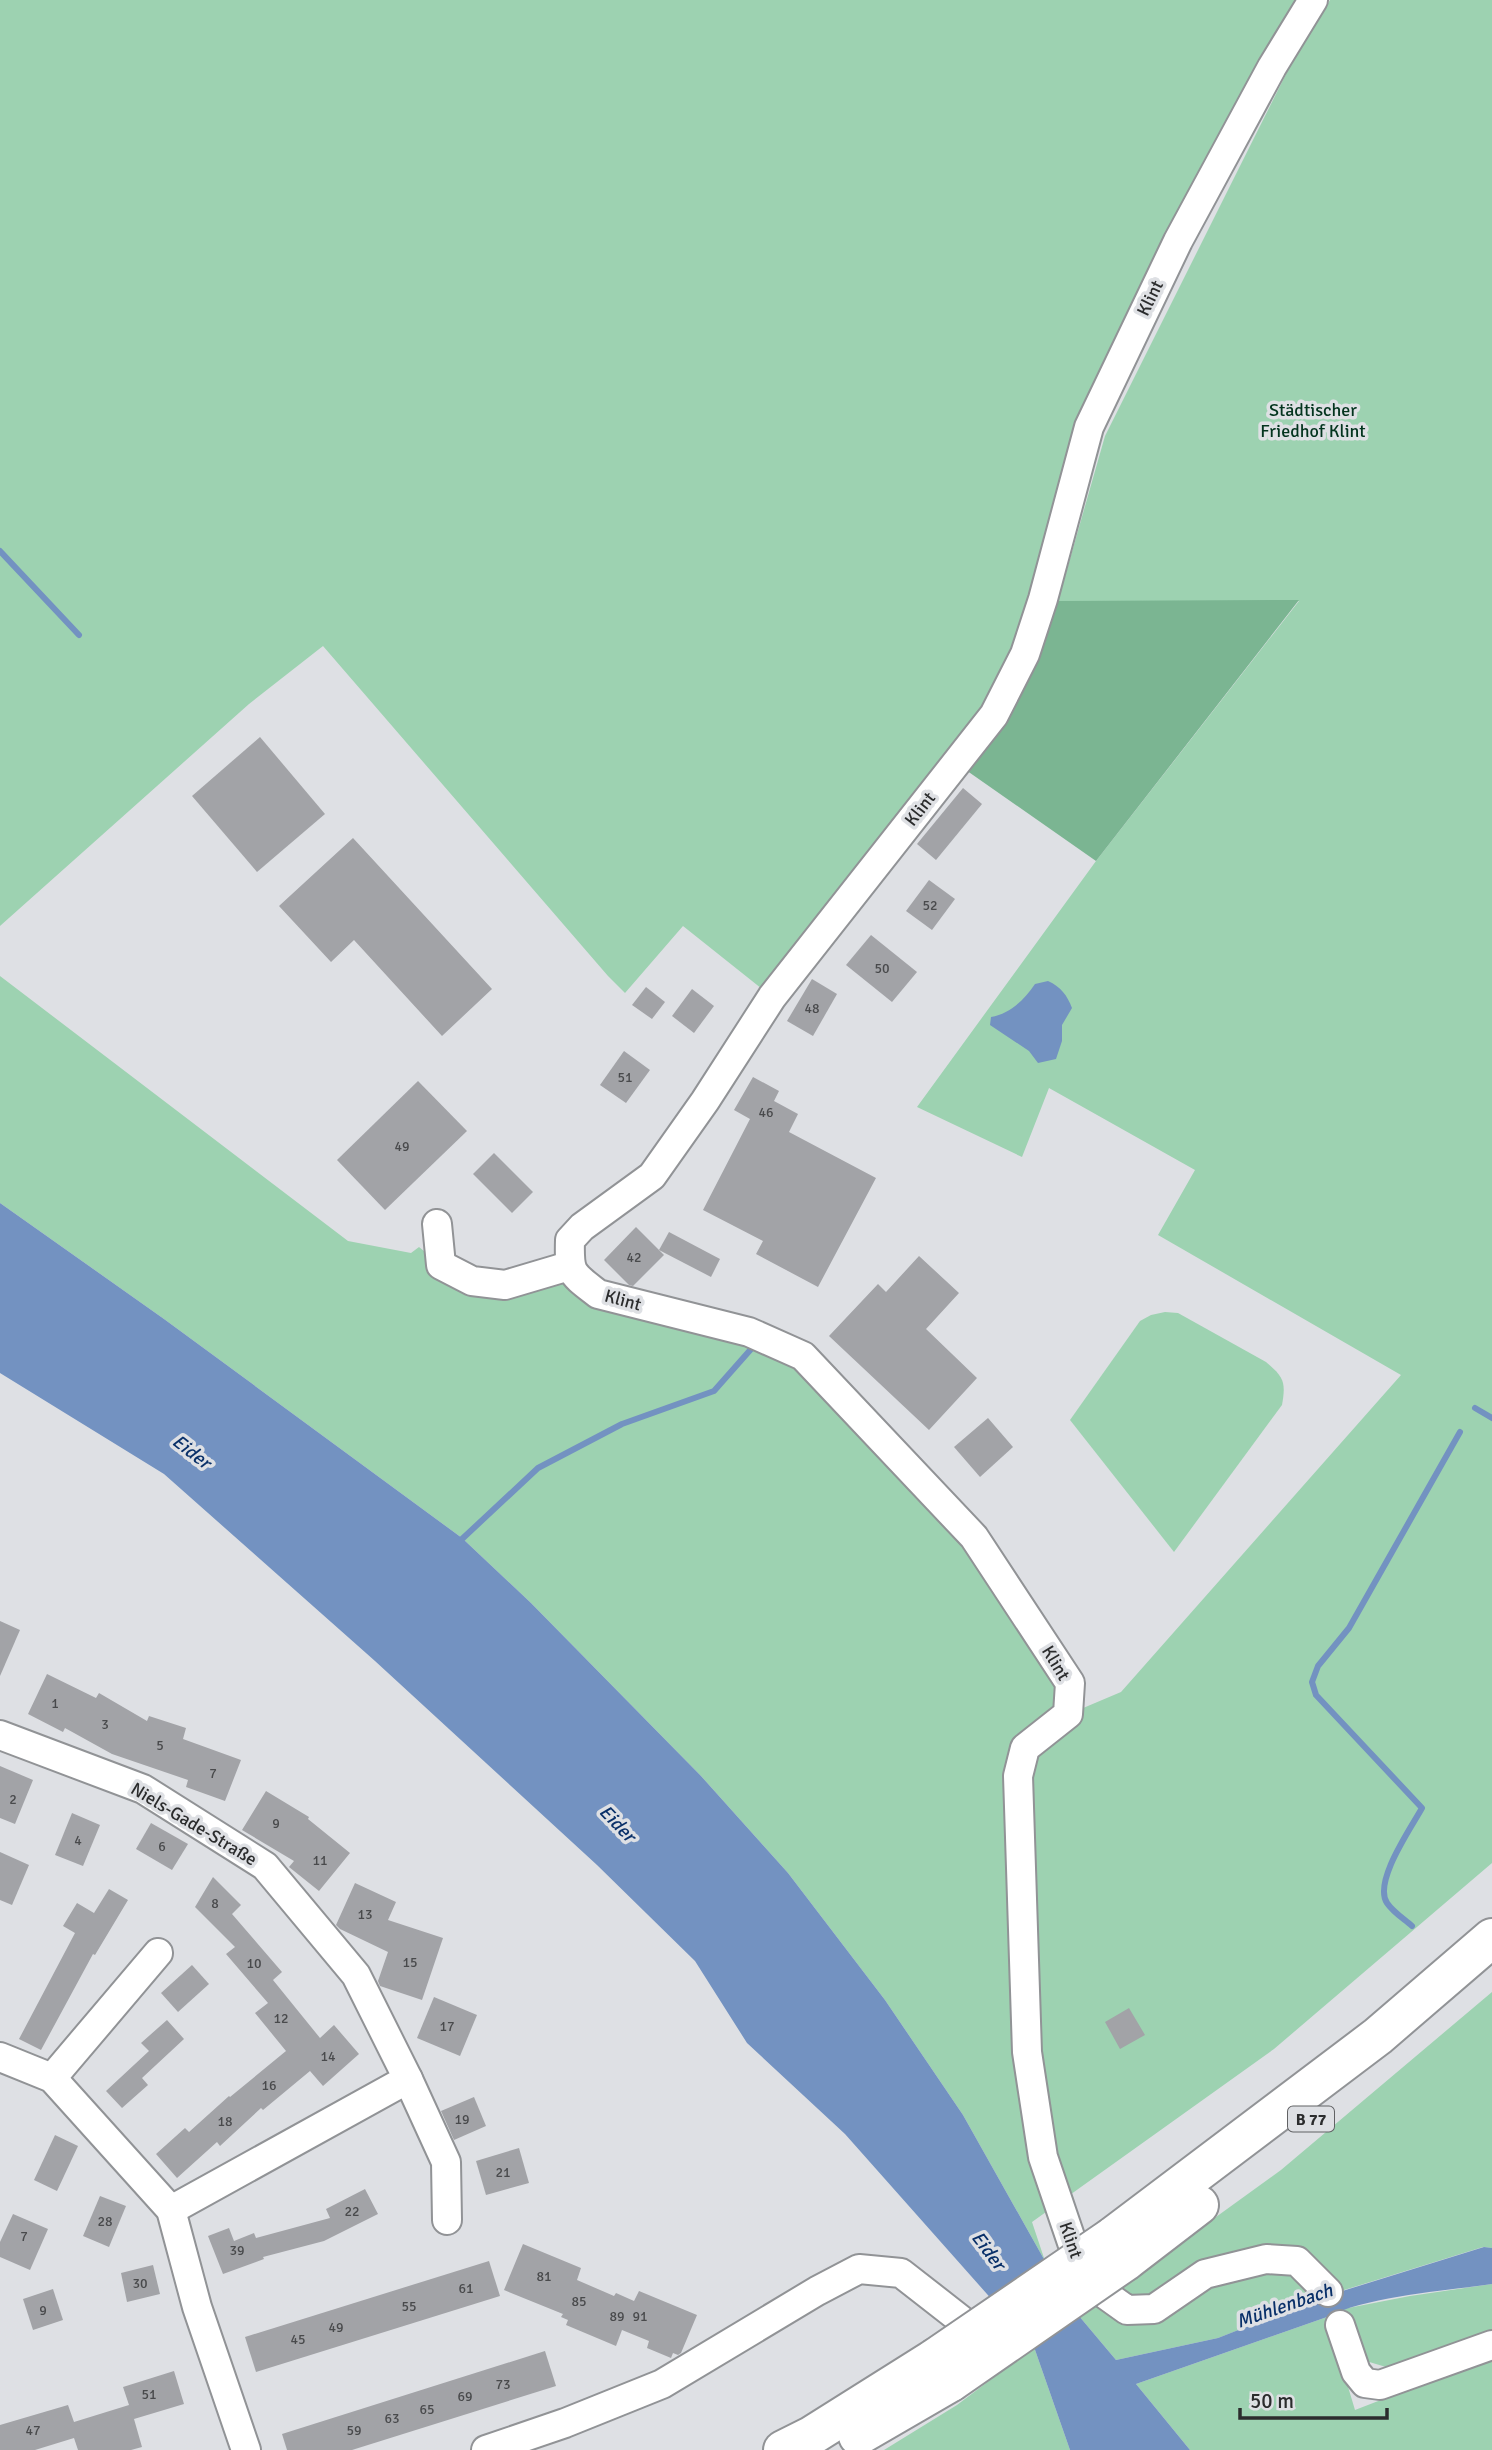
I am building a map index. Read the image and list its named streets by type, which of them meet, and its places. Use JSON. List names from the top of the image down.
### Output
{
  "streets": {
    "highway": ["B 77"],
    "street": ["Klint", "Niels-Gade-Straße"]
  },
  "water": ["Eider", "Mühlenbach"],
  "parks": ["Städtischer Friedhof Klint"],
  "house_numbers": [
    "52",
    "50",
    "48",
    "51",
    "46",
    "49",
    "42",
    "1",
    "3",
    "5",
    "7",
    "2",
    "9",
    "4",
    "6",
    "11",
    "8",
    "13",
    "15",
    "10",
    "12",
    "17",
    "14",
    "16",
    "19",
    "18",
    "21",
    "22",
    "28",
    "7",
    "39",
    "81",
    "30",
    "61",
    "85",
    "55",
    "9",
    "89",
    "91",
    "49",
    "45",
    "73",
    "51",
    "69",
    "65",
    "63",
    "47",
    "59"
  ],
  "scale_bar": "50 m"
}
